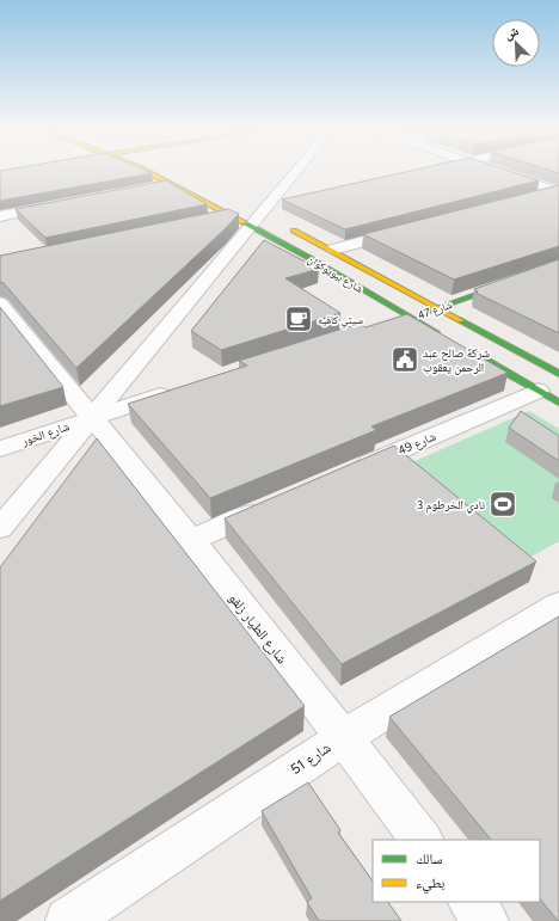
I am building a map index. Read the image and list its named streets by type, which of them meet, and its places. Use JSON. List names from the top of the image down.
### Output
{
  "streets": {
    "main road": ["شارع بيويوكوان", "شارع 47"],
    "street": [
      "شارع الخور",
      "شارع 49",
      "شارع الطيار زلفو",
      "شارع 51"
    ]
  },
  "crossings": [
    ["شارع بيويوكوان", "شارع 47"],
    ["شارع الخور", "شارع الطيار زلفو"],
    ["شارع الطيار زلفو", "شارع 51"]
  ],
  "places": {
    "cafe": ["سيتي كافيه"],
    "public building": ["شركة صالح عبد الرحمن يعقوب"],
    "sports": ["نادي الخرطوم 3"]
  },
  "legend": ["سالك", "بطيء"],
  "north": "top left"
}
